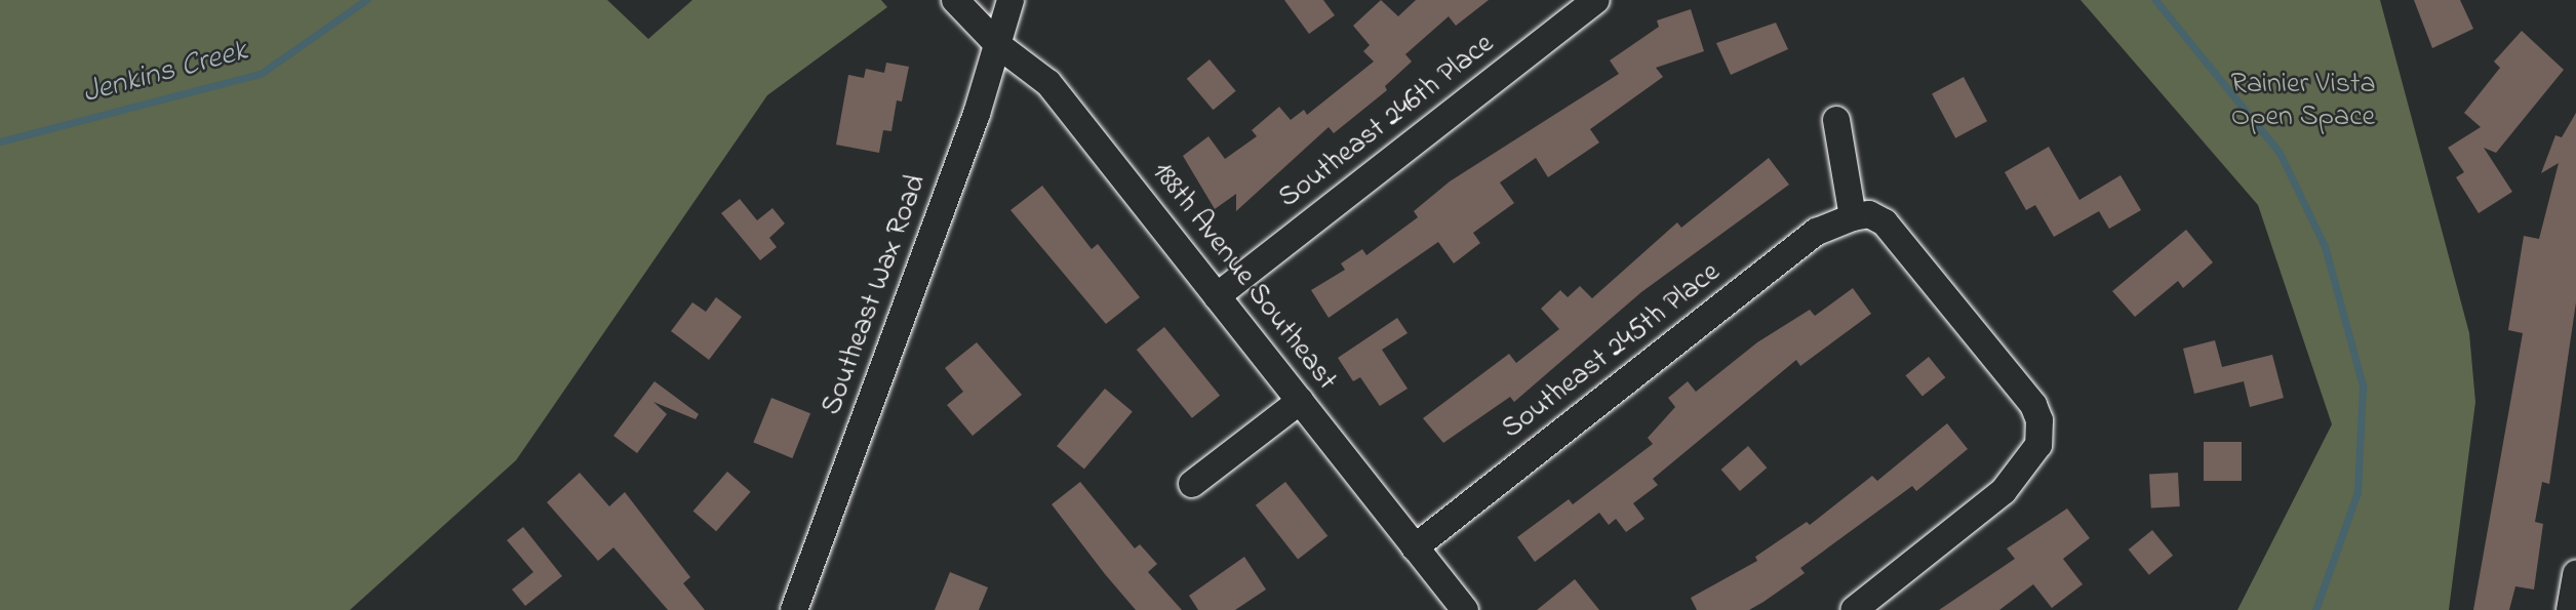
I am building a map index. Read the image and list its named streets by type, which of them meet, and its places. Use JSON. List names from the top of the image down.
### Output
{
  "streets": {
    "street": [
      "Southeast 246th Place",
      "188th Avenue Southeast",
      "Southeast Wax Road",
      "Southeast 245th Place"
    ]
  },
  "crossings": [
    ["Southeast 246th Place", "188th Avenue Southeast"],
    ["188th Avenue Southeast", "Southeast Wax Road"],
    ["188th Avenue Southeast", "Southeast 245th Place"]
  ],
  "water": ["Jenkins Creek"],
  "parks": ["Rainier Vista Open Space"]
}
